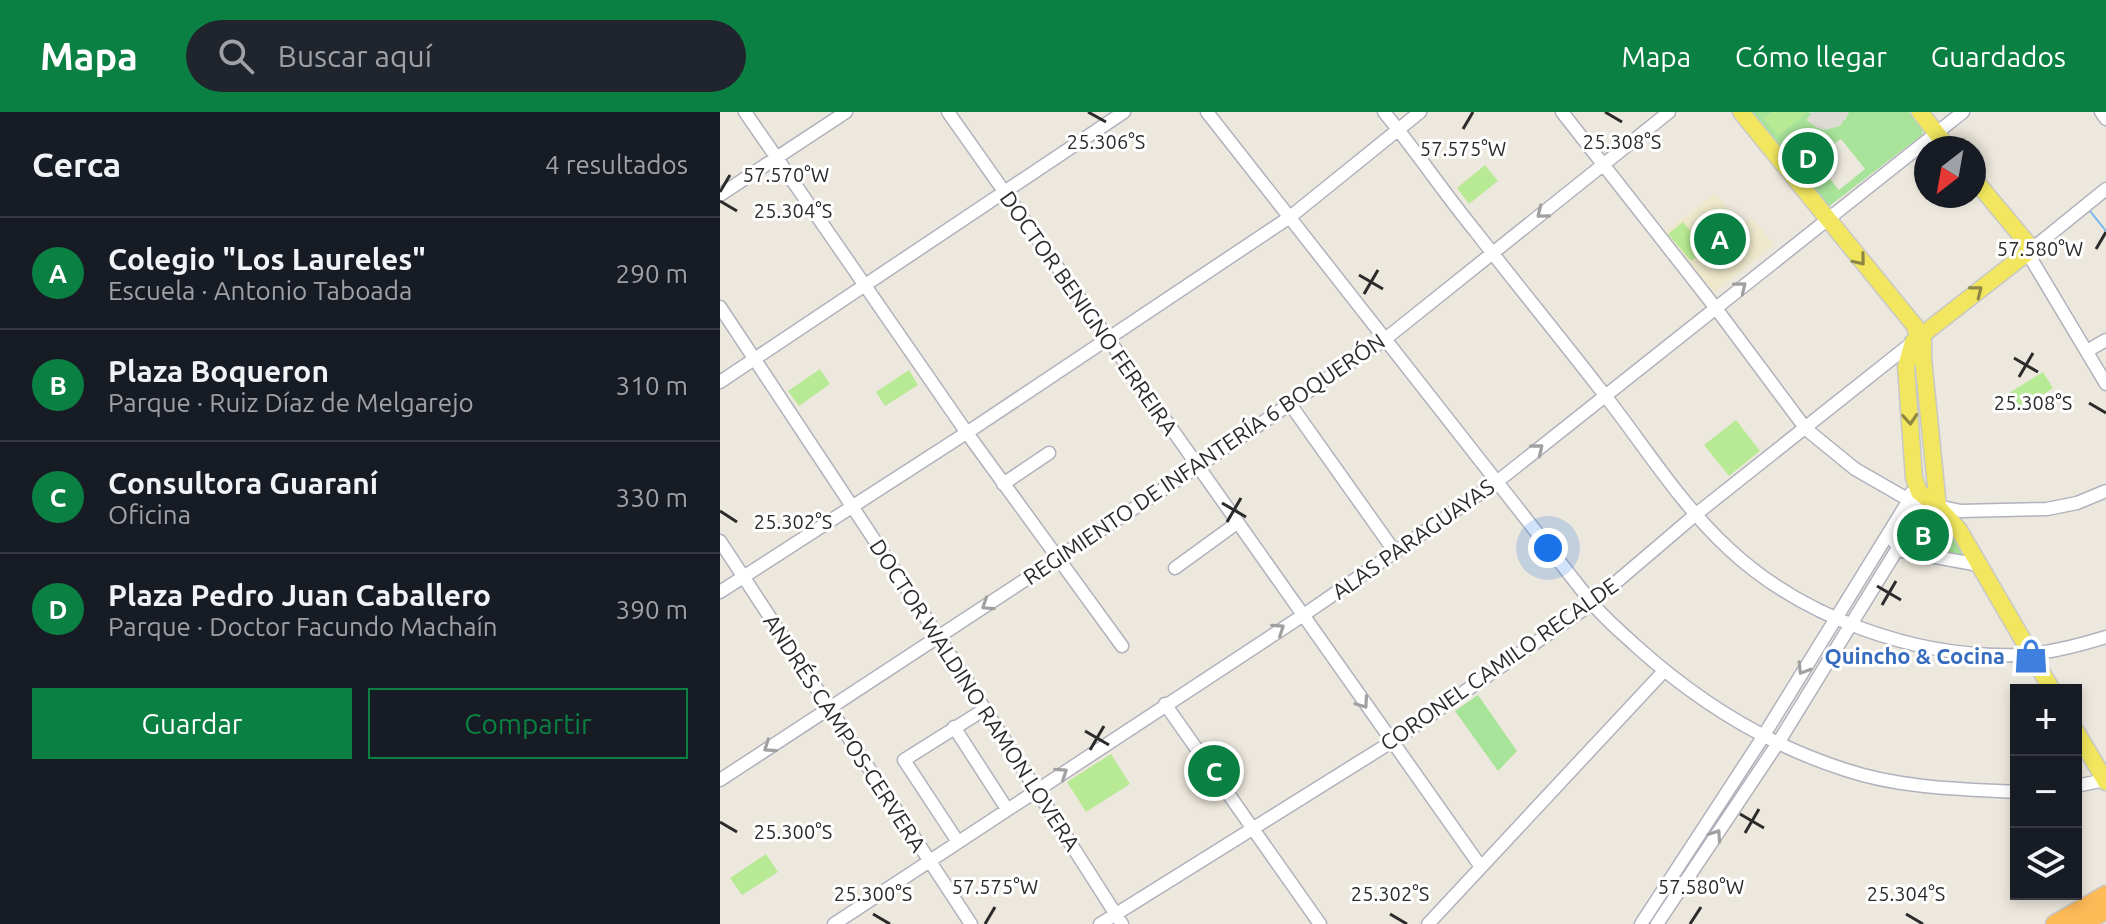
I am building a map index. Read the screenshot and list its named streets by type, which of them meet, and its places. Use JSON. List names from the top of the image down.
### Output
{
  "streets": {
    "main road": ["CORONEL CAMILO RECALDE"],
    "street": [
      "DOCTOR BENIGNO FERREIRA",
      "REGIMIENTO DE INFANTERÍA 6 BOQUERÓN",
      "ALAS PARAGUAYAS",
      "DOCTOR WALDINO RAMON LOVERA",
      "ANDRÉS CAMPOS-CERVERA"
    ]
  },
  "crossings": [
    ["DOCTOR BENIGNO FERREIRA", "REGIMIENTO DE INFANTERÍA 6 BOQUERÓN"],
    ["DOCTOR BENIGNO FERREIRA", "ALAS PARAGUAYAS"],
    ["DOCTOR BENIGNO FERREIRA", "CORONEL CAMILO RECALDE"],
    ["REGIMIENTO DE INFANTERÍA 6 BOQUERÓN", "DOCTOR WALDINO RAMON LOVERA"],
    ["REGIMIENTO DE INFANTERÍA 6 BOQUERÓN", "ANDRÉS CAMPOS-CERVERA"],
    ["ALAS PARAGUAYAS", "DOCTOR WALDINO RAMON LOVERA"],
    ["ALAS PARAGUAYAS", "ANDRÉS CAMPOS-CERVERA"],
    ["CORONEL CAMILO RECALDE", "DOCTOR WALDINO RAMON LOVERA"]
  ],
  "one_way": ["REGIMIENTO DE INFANTERÍA 6 BOQUERÓN", "ALAS PARAGUAYAS"],
  "places": {
    "shop": ["Quincho & Cocina"]
  },
  "north": "bottom left",
  "page": {
    "header": "Mapa",
    "search": "Buscar aquí",
    "nav": ["Mapa", "Cómo llegar", "Guardados"],
    "heading": ["Cerca", "4 resultados"],
    "pins": [
      "D",
      "A",
      "B",
      "C"
    ],
    "list": [
      {
        "mark": "A",
        "name": "Colegio \"Los Laureles\"",
        "note": "Escuela · Antonio Taboada",
        "value": "290 m"
      },
      {
        "mark": "B",
        "name": "Plaza Boqueron",
        "note": "Parque · Ruiz Díaz de Melgarejo",
        "value": "310 m"
      },
      {
        "mark": "C",
        "name": "Consultora Guaraní",
        "note": "Oficina",
        "value": "330 m"
      },
      {
        "mark": "D",
        "name": "Plaza Pedro Juan Caballero",
        "note": "Parque · Doctor Facundo Machaín",
        "value": "390 m"
      }
    ],
    "buttons": ["Guardar", "Compartir"],
    "map_buttons": ["+", "−"]
  },
  "coordinates": [
    "25.306°S",
    "25.308°S",
    "57.575°W",
    "57.570°W",
    "25.304°S",
    "57.580°W",
    "25.302°S",
    "25.300°S"
  ]
}
